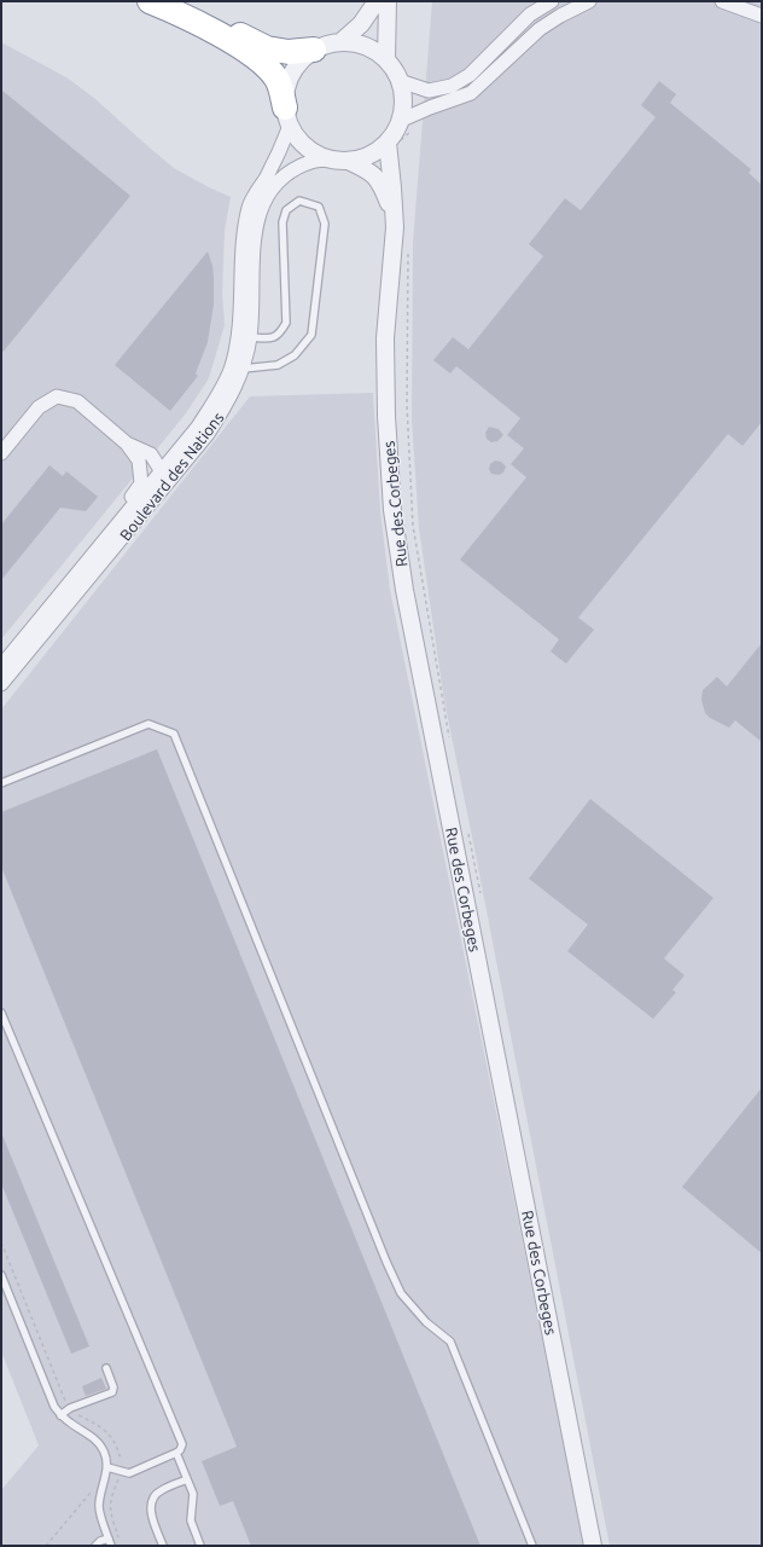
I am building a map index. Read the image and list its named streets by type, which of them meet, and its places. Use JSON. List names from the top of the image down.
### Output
{
  "streets": {
    "street": ["Boulevard des Nations", "Rue des Corbeges"]
  },
  "crossings": [
    ["Boulevard des Nations", "Rue des Corbeges"]
  ]
}
